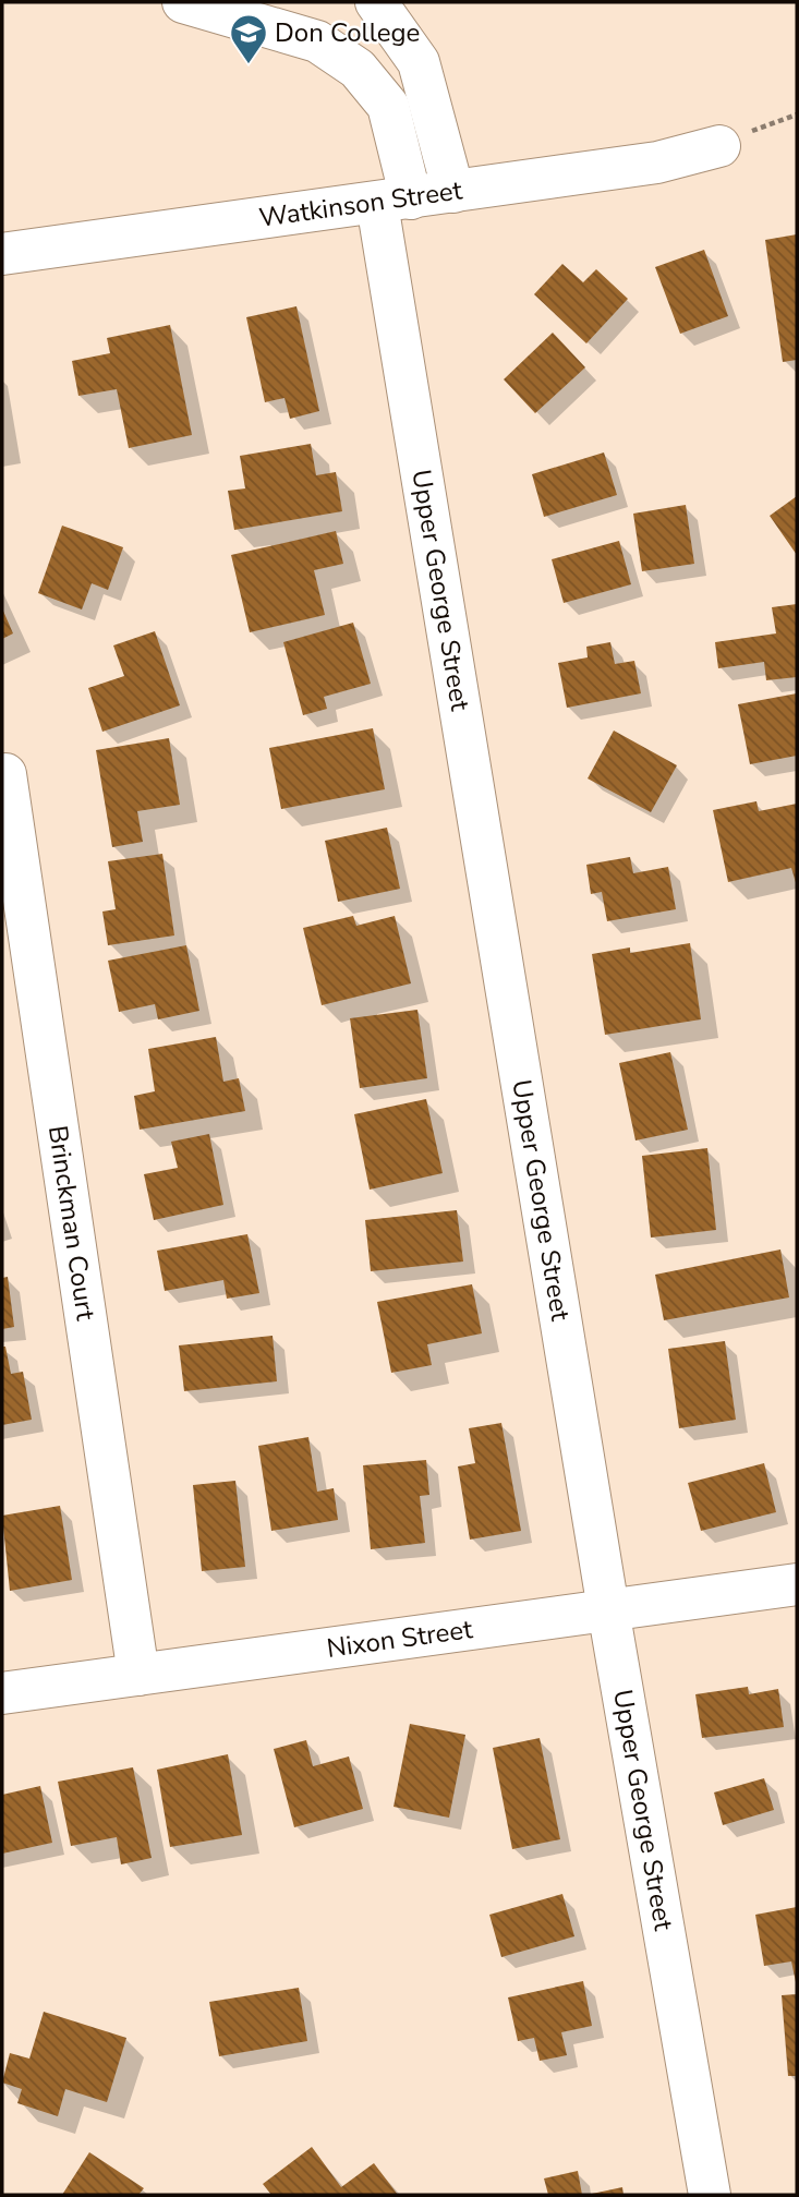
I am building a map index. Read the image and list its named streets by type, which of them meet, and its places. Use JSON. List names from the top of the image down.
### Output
{
  "streets": {
    "street": [
      "Watkinson Street",
      "Upper George Street",
      "Brinckman Court",
      "Nixon Street"
    ]
  },
  "crossings": [
    ["Watkinson Street", "Upper George Street"],
    ["Upper George Street", "Nixon Street"],
    ["Brinckman Court", "Nixon Street"]
  ],
  "places": {
    "school or university": ["Don College"]
  }
}
